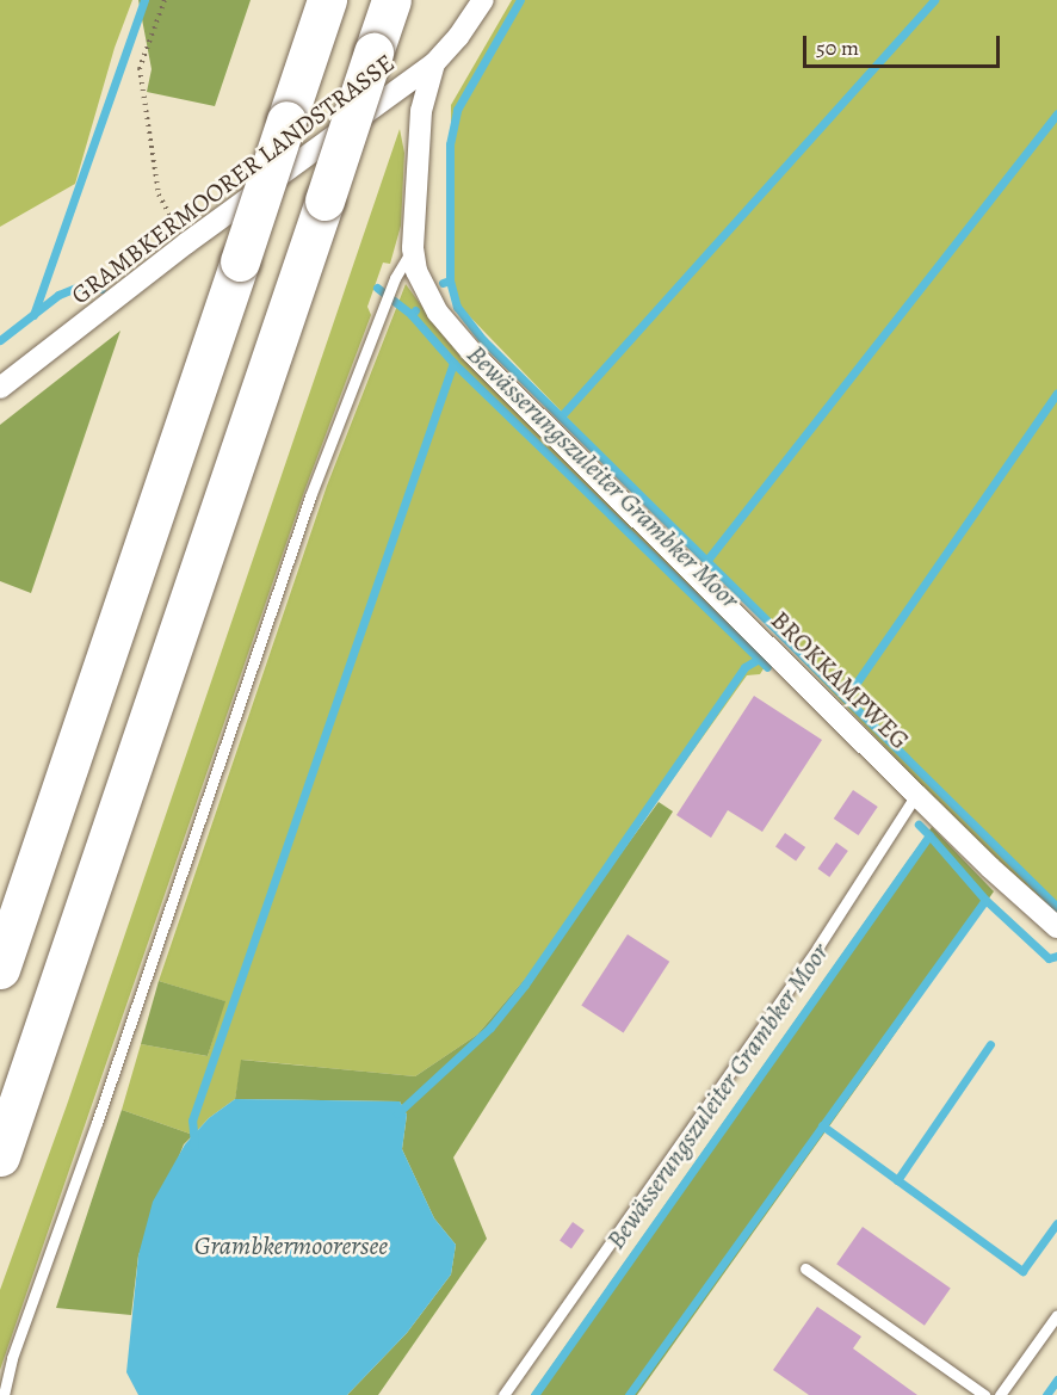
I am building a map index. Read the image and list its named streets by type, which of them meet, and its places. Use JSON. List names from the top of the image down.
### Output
{
  "streets": {
    "street": ["GRAMBKERMOORER LANDSTRASSE", "BROKKAMPWEG"]
  },
  "crossings": [
    ["GRAMBKERMOORER LANDSTRASSE", "BROKKAMPWEG"]
  ],
  "water": ["Bewässerungszuleiter Grambker Moor", "Grambkermoorersee"],
  "scale_bar": "50 m"
}
